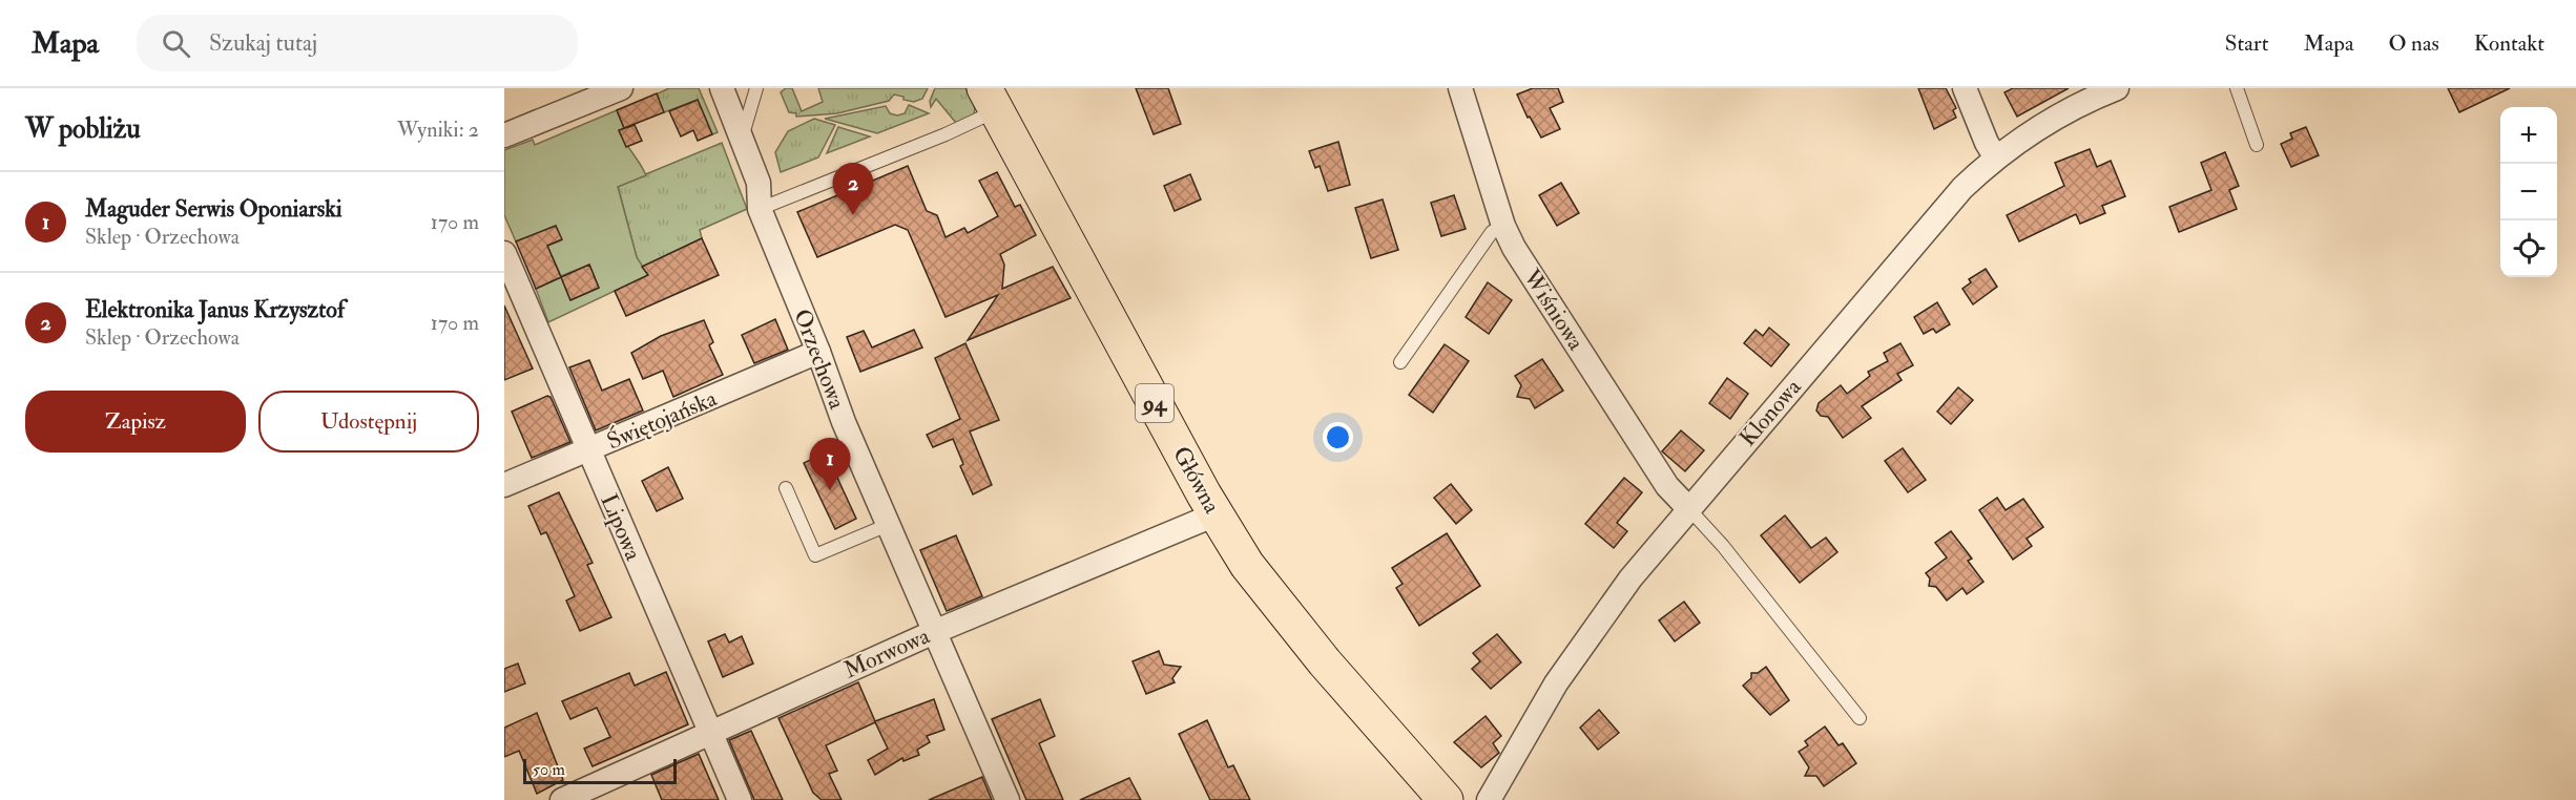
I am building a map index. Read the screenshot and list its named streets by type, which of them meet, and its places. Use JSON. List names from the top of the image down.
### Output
{
  "streets": {
    "main road": ["94", "Główna"],
    "street": [
      "Wiśniowa",
      "Orzechowa",
      "Klonowa",
      "Świętojańska",
      "Lipowa",
      "Morwowa"
    ]
  },
  "crossings": [
    ["Wiśniowa", "Klonowa"],
    ["Orzechowa", "Świętojańska"],
    ["Orzechowa", "Morwowa"],
    ["Świętojańska", "Lipowa"],
    ["Główna", "Morwowa"],
    ["Lipowa", "Morwowa"]
  ],
  "scale_bar": "50 m",
  "page": {
    "header": "Mapa",
    "search": "Szukaj tutaj",
    "nav": [
      "Start",
      "Mapa",
      "O nas",
      "Kontakt"
    ],
    "heading": ["W pobliżu", "Wyniki: 2"],
    "map_buttons": ["+", "−"],
    "pins": ["2", "1"],
    "list": [
      {
        "mark": "1",
        "name": "Maguder Serwis Oponiarski",
        "note": "Sklep · Orzechowa",
        "value": "170 m"
      },
      {
        "mark": "2",
        "name": "Elektronika Janus Krzysztof",
        "note": "Sklep · Orzechowa",
        "value": "170 m"
      }
    ],
    "buttons": ["Zapisz", "Udostępnij"],
    "scale": "50 m"
  }
}
